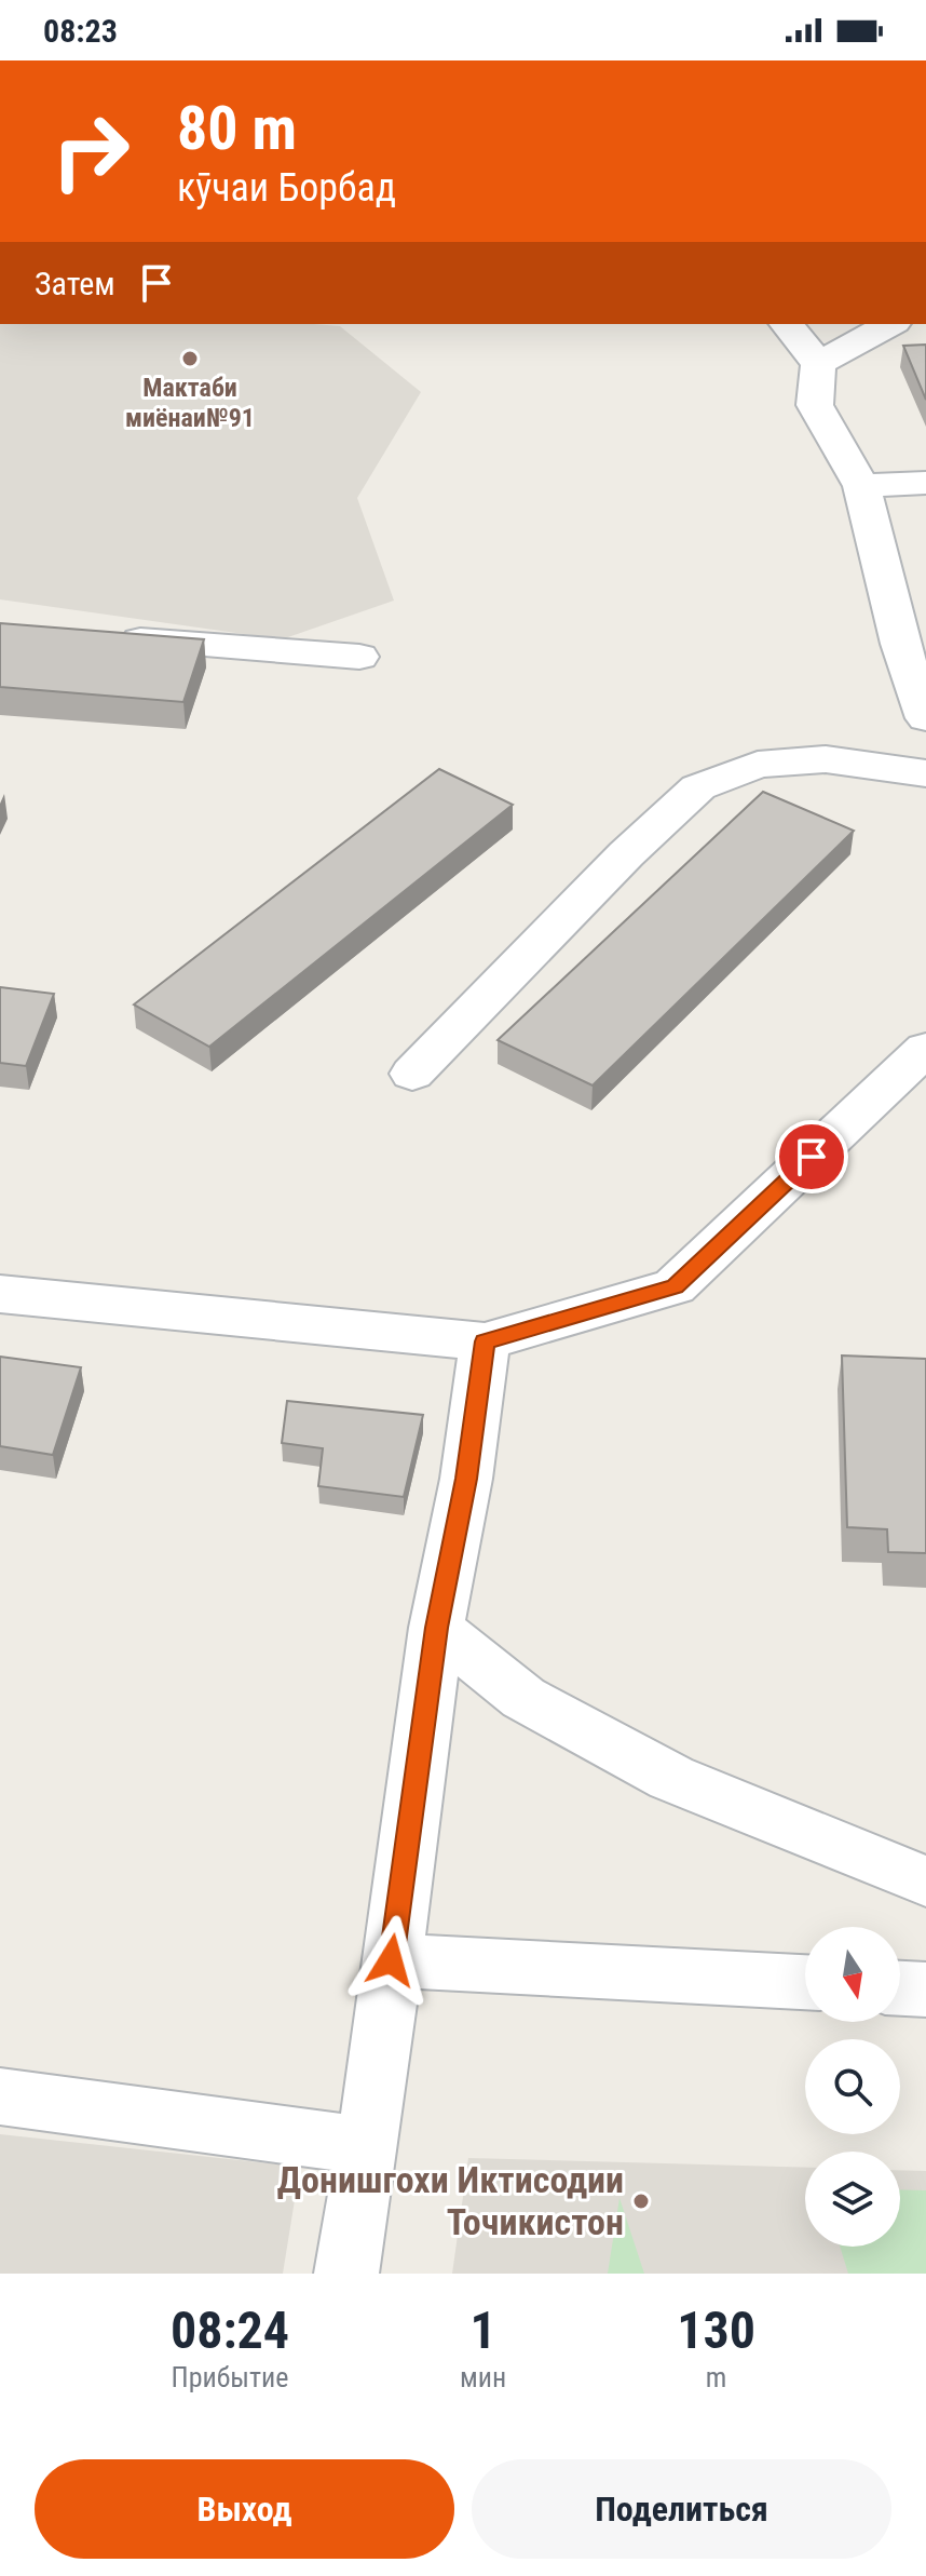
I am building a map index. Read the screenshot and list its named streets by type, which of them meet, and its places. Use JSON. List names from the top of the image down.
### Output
{
  "places": ["Мактаби миёнаи№91", "Донишгохи Иктисодии Точикистон"],
  "north": "bottom",
  "page": {
    "status": "08:23",
    "turn": ["80 m", "кӯчаи Борбад"],
    "then": "Затем",
    "eta": [
      "08:24",
      "Прибытие",
      "1",
      "мин",
      "130",
      "m"
    ],
    "buttons": ["Выход", "Поделиться"]
  }
}
